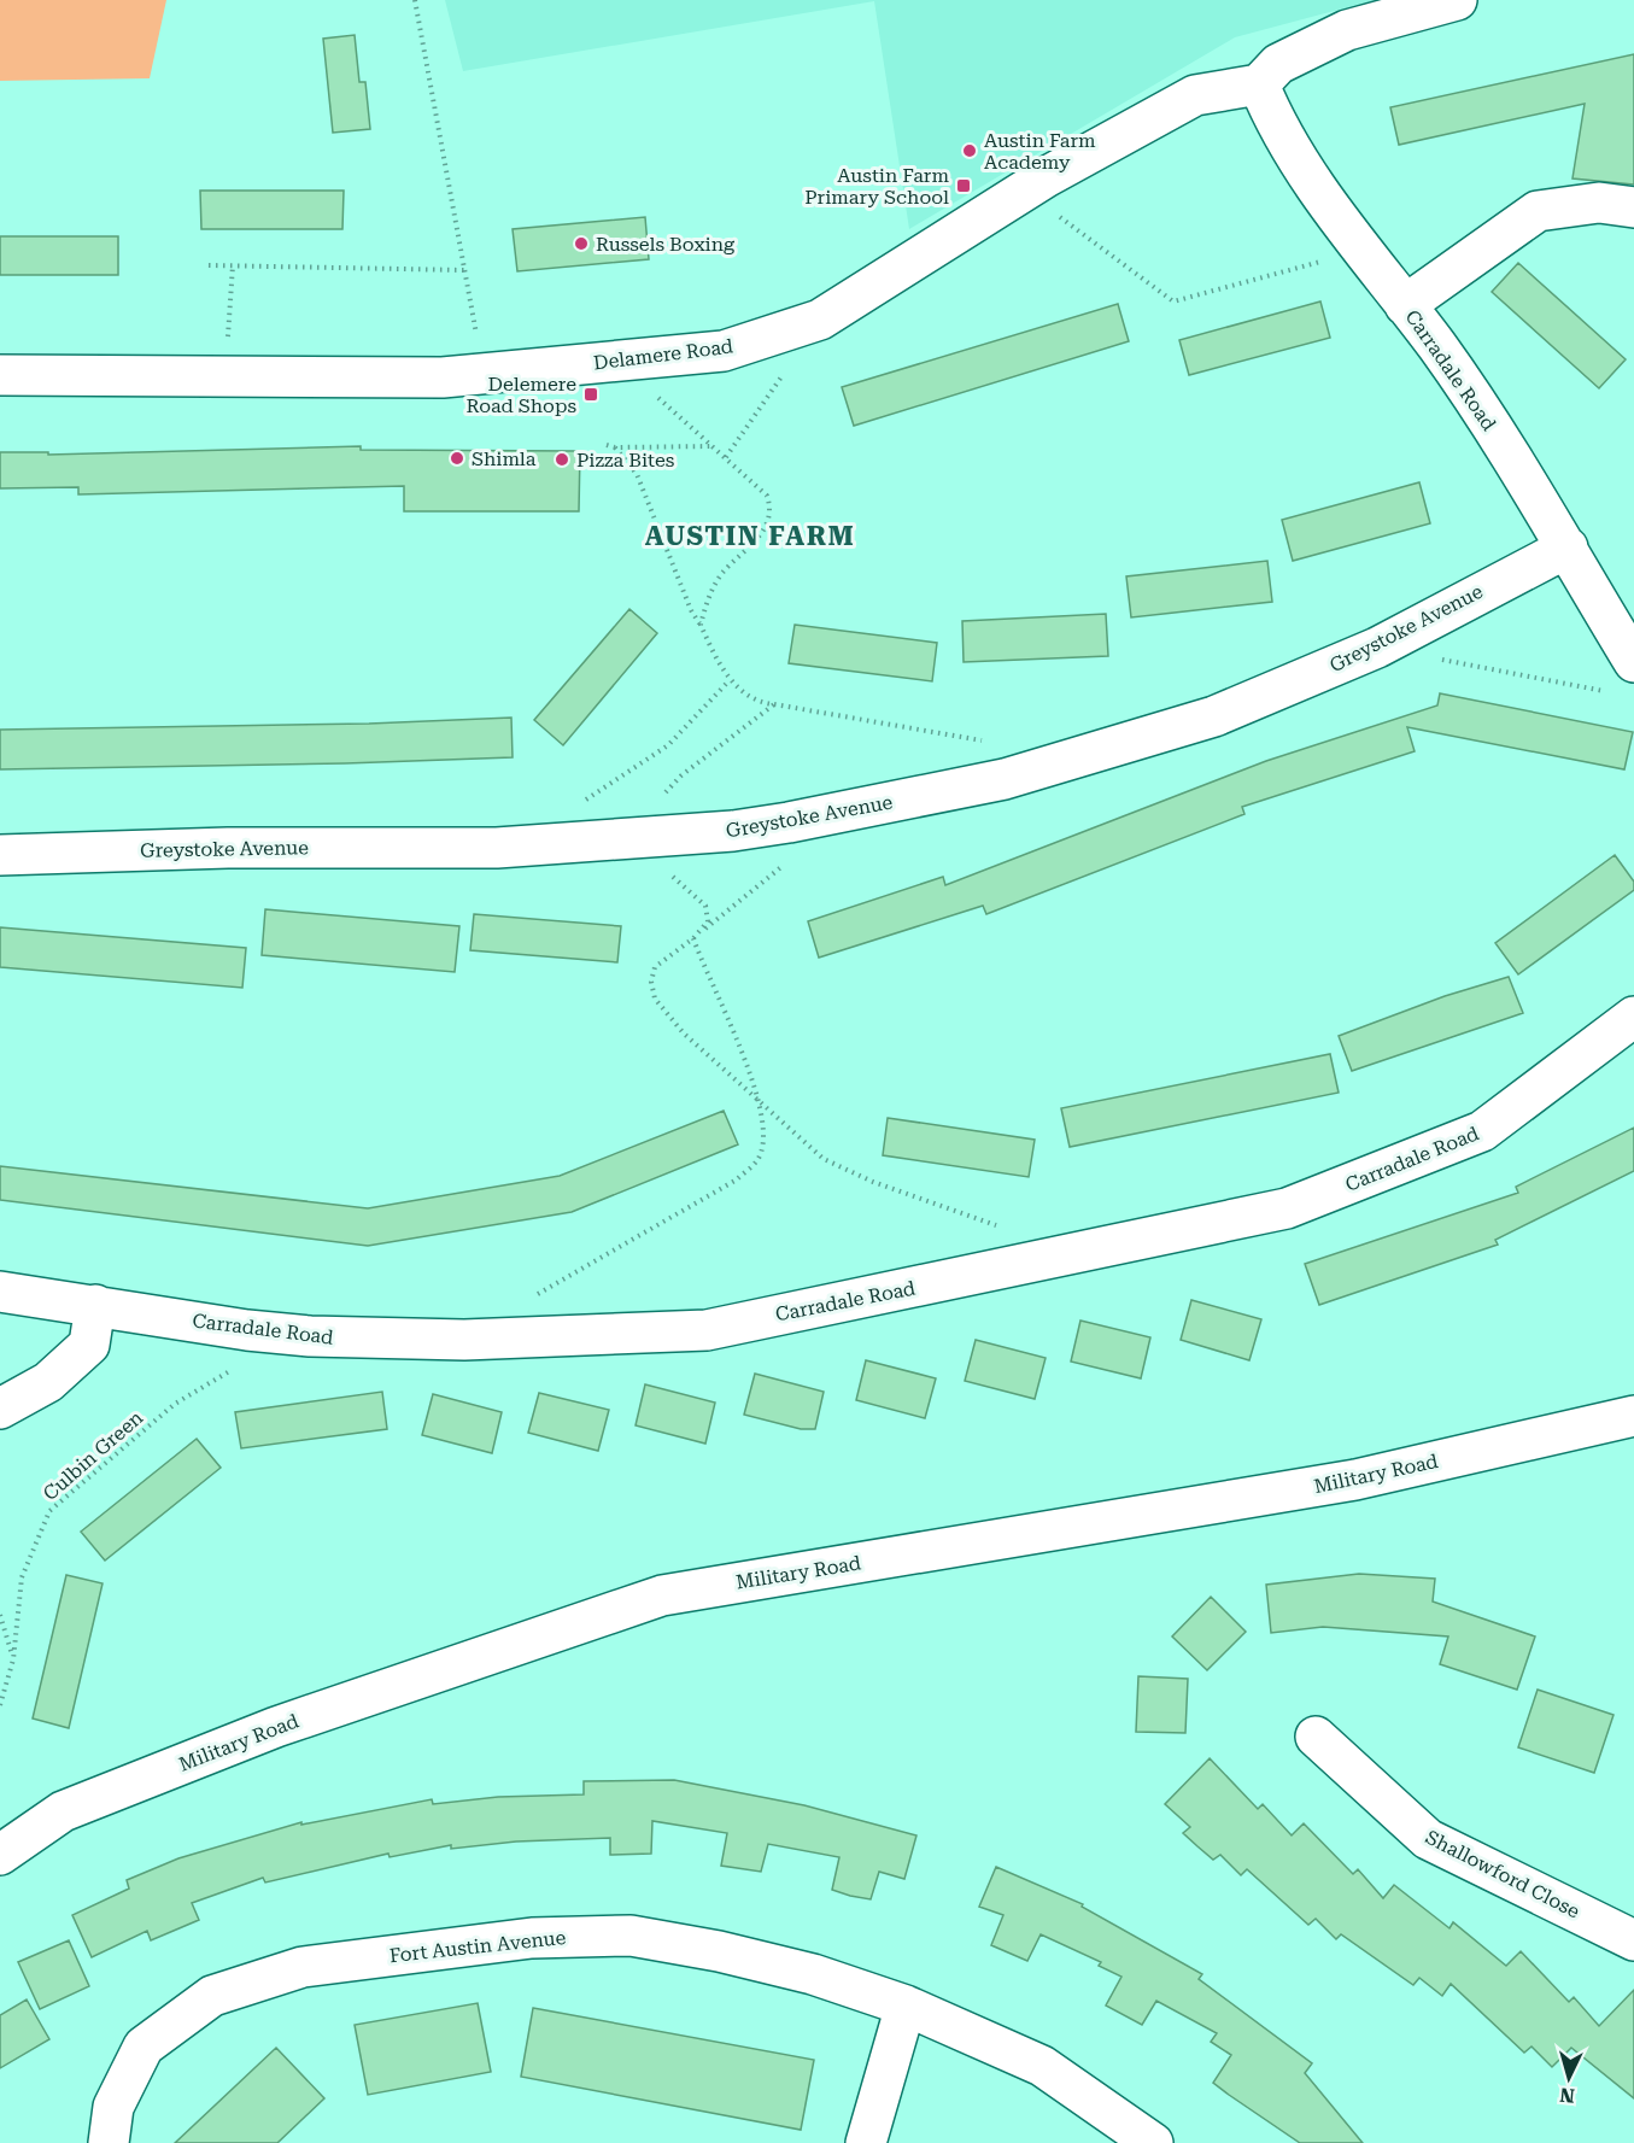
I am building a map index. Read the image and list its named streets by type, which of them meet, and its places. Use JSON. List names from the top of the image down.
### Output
{
  "streets": {
    "street": [
      "Delamere Road",
      "Carradale Road",
      "Greystoke Avenue",
      "Military Road",
      "Shallowford Close",
      "Fort Austin Avenue"
    ],
    "path": ["Culbin Green"]
  },
  "crossings": [
    ["Delamere Road", "Carradale Road"],
    ["Carradale Road", "Greystoke Avenue"],
    ["Carradale Road", "Culbin Green"]
  ],
  "districts": ["AUSTIN FARM"],
  "places": {
    "other": [
      "Austin Farm Academy",
      "Russels Boxing",
      "Shimla",
      "Pizza Bites"
    ],
    "transit": ["Austin Farm Primary School", "Delemere Road Shops"]
  },
  "north": "bottom"
}
